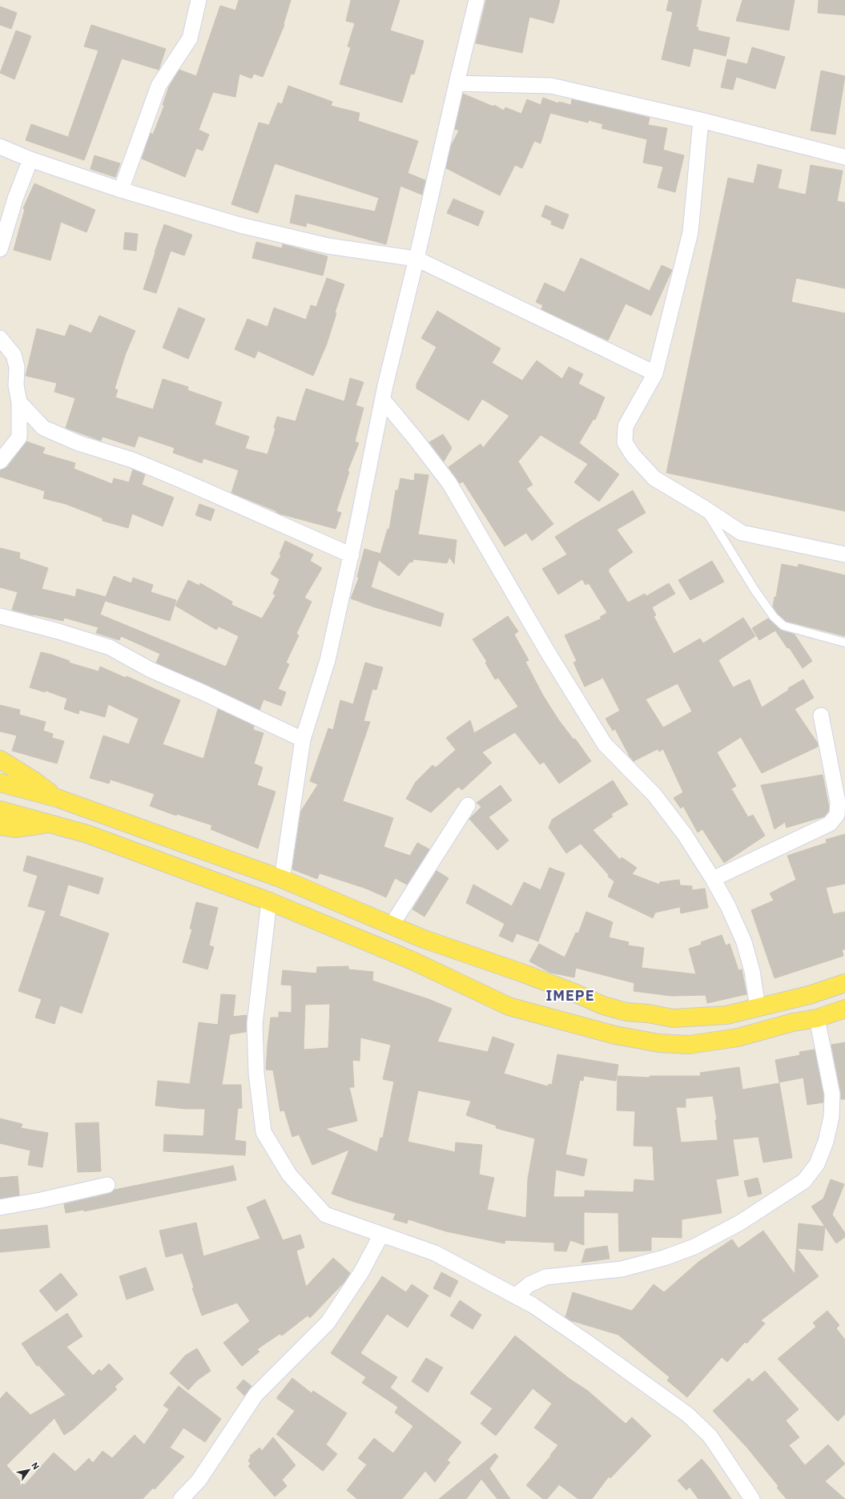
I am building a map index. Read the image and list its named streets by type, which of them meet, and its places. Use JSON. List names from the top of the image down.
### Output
{
  "districts": ["IMEPE"],
  "north": "top right"
}
